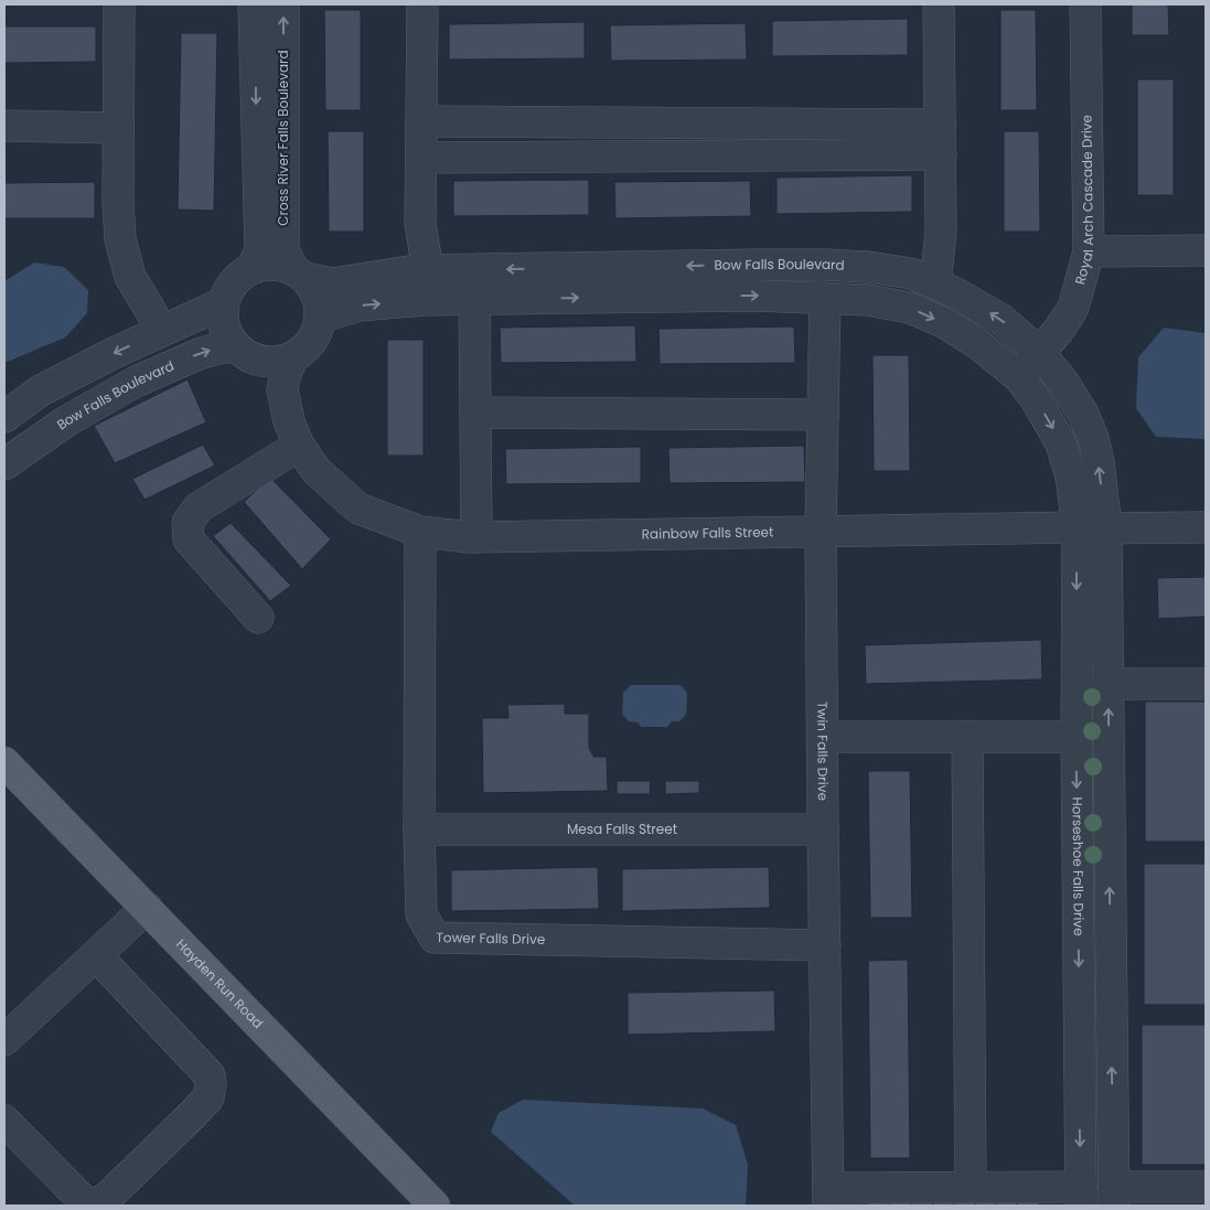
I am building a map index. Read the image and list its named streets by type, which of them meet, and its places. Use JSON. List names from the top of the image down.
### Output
{
  "streets": {
    "main road": ["Hayden Run Road"],
    "street": [
      "Cross River Falls Boulevard",
      "Royal Arch Cascade Drive",
      "Bow Falls Boulevard",
      "Rainbow Falls Street",
      "Twin Falls Drive",
      "Mesa Falls Street",
      "Horseshoe Falls Drive",
      "Tower Falls Drive"
    ]
  },
  "crossings": [
    ["Cross River Falls Boulevard", "Bow Falls Boulevard"],
    ["Cross River Falls Boulevard", "Rainbow Falls Street"],
    ["Royal Arch Cascade Drive", "Bow Falls Boulevard"],
    ["Bow Falls Boulevard", "Rainbow Falls Street"],
    ["Bow Falls Boulevard", "Horseshoe Falls Drive"],
    ["Rainbow Falls Street", "Twin Falls Drive"],
    ["Rainbow Falls Street", "Horseshoe Falls Drive"],
    ["Rainbow Falls Street", "Tower Falls Drive"],
    ["Twin Falls Drive", "Mesa Falls Street"],
    ["Twin Falls Drive", "Tower Falls Drive"],
    ["Mesa Falls Street", "Tower Falls Drive"]
  ]
}
